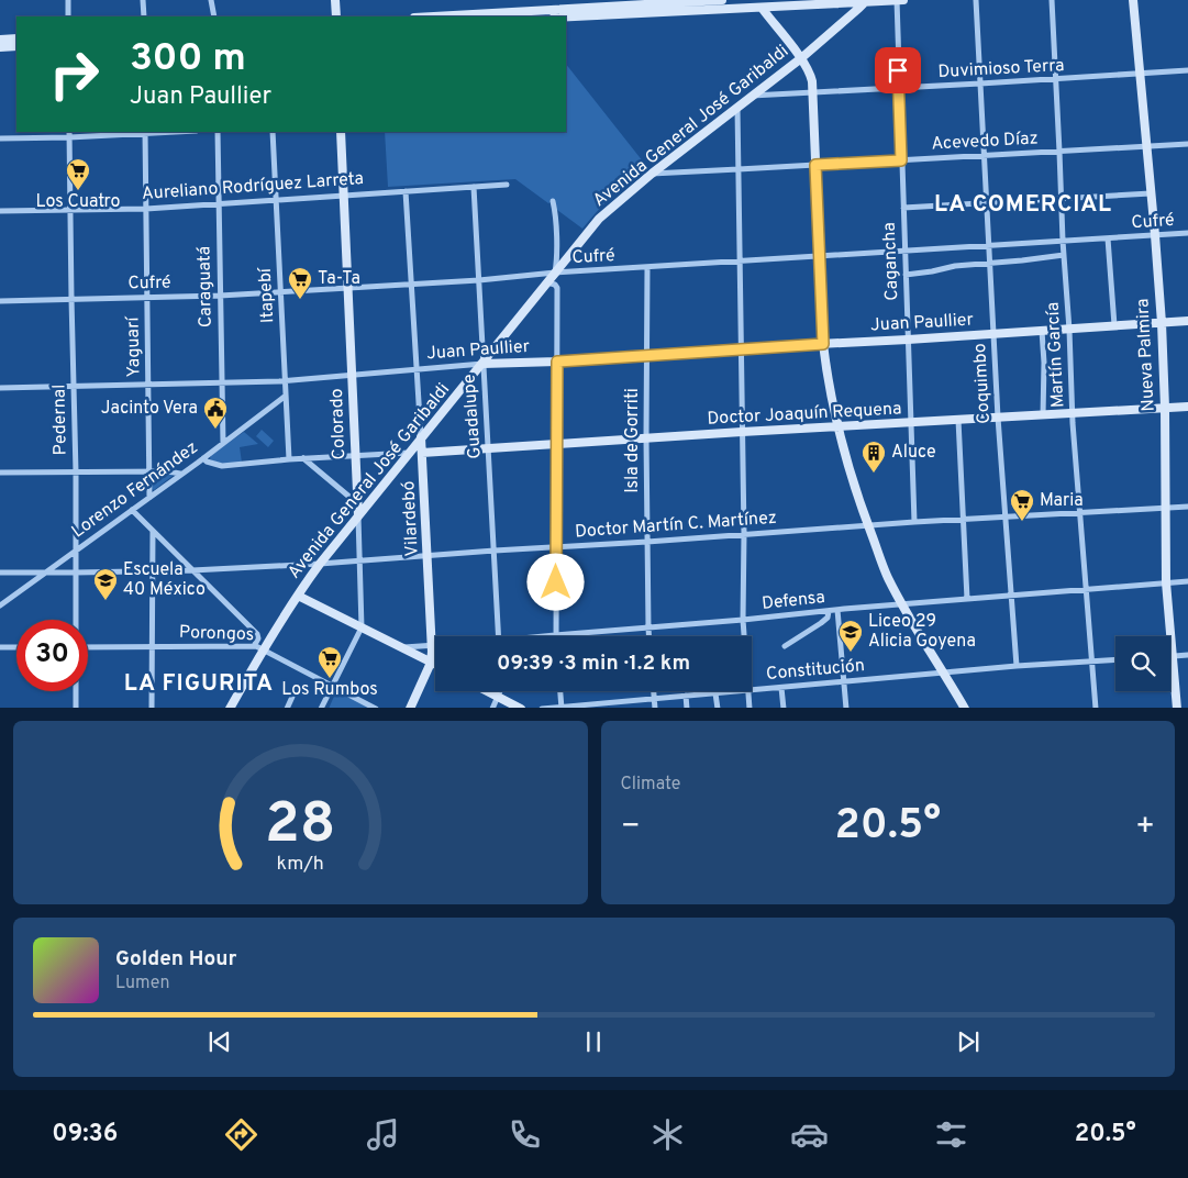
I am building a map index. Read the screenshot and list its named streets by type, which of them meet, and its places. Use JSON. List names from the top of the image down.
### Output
{
  "streets": {
    "street": [
      "Duvimioso Terra",
      "Avenida General José Garibaldi",
      "Acevedo Díaz",
      "Aureliano Rodríguez Larreta",
      "Cufré",
      "Cagancha",
      "Caraguatá",
      "Itapebí",
      "Juan Paullier",
      "Yaguarí",
      "Martín García",
      "Nueva Palmira",
      "Coquimbo",
      "Doctor Joaquín Requena",
      "Guadalupe",
      "Pedernal",
      "Colorado",
      "Isla de Gorriti",
      "Lorenzo Fernández",
      "Vilardebó",
      "Doctor Martín C. Martínez",
      "Defensa",
      "Porongos",
      "Constitución"
    ]
  },
  "crossings": [
    ["Duvimioso Terra", "Avenida General José Garibaldi"],
    ["Duvimioso Terra", "Cagancha"],
    ["Duvimioso Terra", "Martín García"],
    ["Duvimioso Terra", "Nueva Palmira"],
    ["Duvimioso Terra", "Coquimbo"],
    ["Avenida General José Garibaldi", "Acevedo Díaz"],
    ["Avenida General José Garibaldi", "Cufré"],
    ["Avenida General José Garibaldi", "Juan Paullier"],
    ["Avenida General José Garibaldi", "Guadalupe"],
    ["Avenida General José Garibaldi", "Colorado"],
    ["Avenida General José Garibaldi", "Vilardebó"],
    ["Avenida General José Garibaldi", "Doctor Martín C. Martínez"],
    ["Avenida General José Garibaldi", "Porongos"],
    ["Acevedo Díaz", "Cagancha"],
    ["Acevedo Díaz", "Martín García"],
    ["Acevedo Díaz", "Nueva Palmira"],
    ["Acevedo Díaz", "Coquimbo"],
    ["Aureliano Rodríguez Larreta", "Caraguatá"],
    ["Aureliano Rodríguez Larreta", "Itapebí"],
    ["Aureliano Rodríguez Larreta", "Yaguarí"],
    ["Aureliano Rodríguez Larreta", "Guadalupe"],
    ["Aureliano Rodríguez Larreta", "Pedernal"],
    ["Aureliano Rodríguez Larreta", "Colorado"],
    ["Aureliano Rodríguez Larreta", "Vilardebó"],
    ["Cufré", "Cagancha"],
    ["Cufré", "Caraguatá"],
    ["Cufré", "Itapebí"],
    ["Cufré", "Yaguarí"],
    ["Cufré", "Martín García"],
    ["Cufré", "Nueva Palmira"],
    ["Cufré", "Coquimbo"],
    ["Cufré", "Guadalupe"],
    ["Cufré", "Pedernal"],
    ["Cufré", "Colorado"],
    ["Cufré", "Isla de Gorriti"],
    ["Cufré", "Vilardebó"],
    ["Cagancha", "Juan Paullier"],
    ["Cagancha", "Doctor Joaquín Requena"],
    ["Cagancha", "Doctor Martín C. Martínez"],
    ["Caraguatá", "Juan Paullier"],
    ["Caraguatá", "Lorenzo Fernández"],
    ["Itapebí", "Juan Paullier"],
    ["Itapebí", "Lorenzo Fernández"],
    ["Juan Paullier", "Yaguarí"],
    ["Juan Paullier", "Martín García"],
    ["Juan Paullier", "Nueva Palmira"],
    ["Juan Paullier", "Coquimbo"],
    ["Juan Paullier", "Guadalupe"],
    ["Juan Paullier", "Pedernal"],
    ["Juan Paullier", "Colorado"],
    ["Juan Paullier", "Isla de Gorriti"],
    ["Juan Paullier", "Vilardebó"],
    ["Yaguarí", "Lorenzo Fernández"],
    ["Martín García", "Doctor Joaquín Requena"],
    ["Martín García", "Doctor Martín C. Martínez"],
    ["Martín García", "Defensa"],
    ["Martín García", "Constitución"],
    ["Nueva Palmira", "Doctor Joaquín Requena"],
    ["Nueva Palmira", "Doctor Martín C. Martínez"],
    ["Nueva Palmira", "Defensa"],
    ["Coquimbo", "Doctor Joaquín Requena"],
    ["Coquimbo", "Doctor Martín C. Martínez"],
    ["Coquimbo", "Defensa"],
    ["Coquimbo", "Constitución"],
    ["Doctor Joaquín Requena", "Guadalupe"],
    ["Doctor Joaquín Requena", "Isla de Gorriti"],
    ["Doctor Joaquín Requena", "Vilardebó"],
    ["Guadalupe", "Doctor Martín C. Martínez"],
    ["Pedernal", "Lorenzo Fernández"],
    ["Pedernal", "Doctor Martín C. Martínez"],
    ["Colorado", "Doctor Martín C. Martínez"],
    ["Colorado", "Porongos"],
    ["Isla de Gorriti", "Doctor Martín C. Martínez"],
    ["Isla de Gorriti", "Defensa"],
    ["Lorenzo Fernández", "Doctor Martín C. Martínez"],
    ["Vilardebó", "Doctor Martín C. Martínez"],
    ["Vilardebó", "Defensa"]
  ],
  "districts": ["LA COMERCIAL", "LA FIGURITA"],
  "places": {
    "supermarket": [
      "Los Cuatro",
      "Ta-Ta",
      "Maria",
      "Los Rumbos"
    ],
    "public building": ["Jacinto Vera"],
    "building": ["Aluce"],
    "school or university": ["Escuela 40 México", "Liceo 29 Alicia Goyena"]
  },
  "page": {
    "turn": ["300 m", "Juan Paullier"],
    "limit": "30",
    "trip": "09:39 · 3 min · 1.2 km",
    "tile": "Climate",
    "heat": ["−", "20.5°", "+"],
    "song": ["Golden Hour", "Lumen"],
    "tabs": ["09:36", "20.5°"],
    "gauge": ["28", "km/h"]
  }
}
